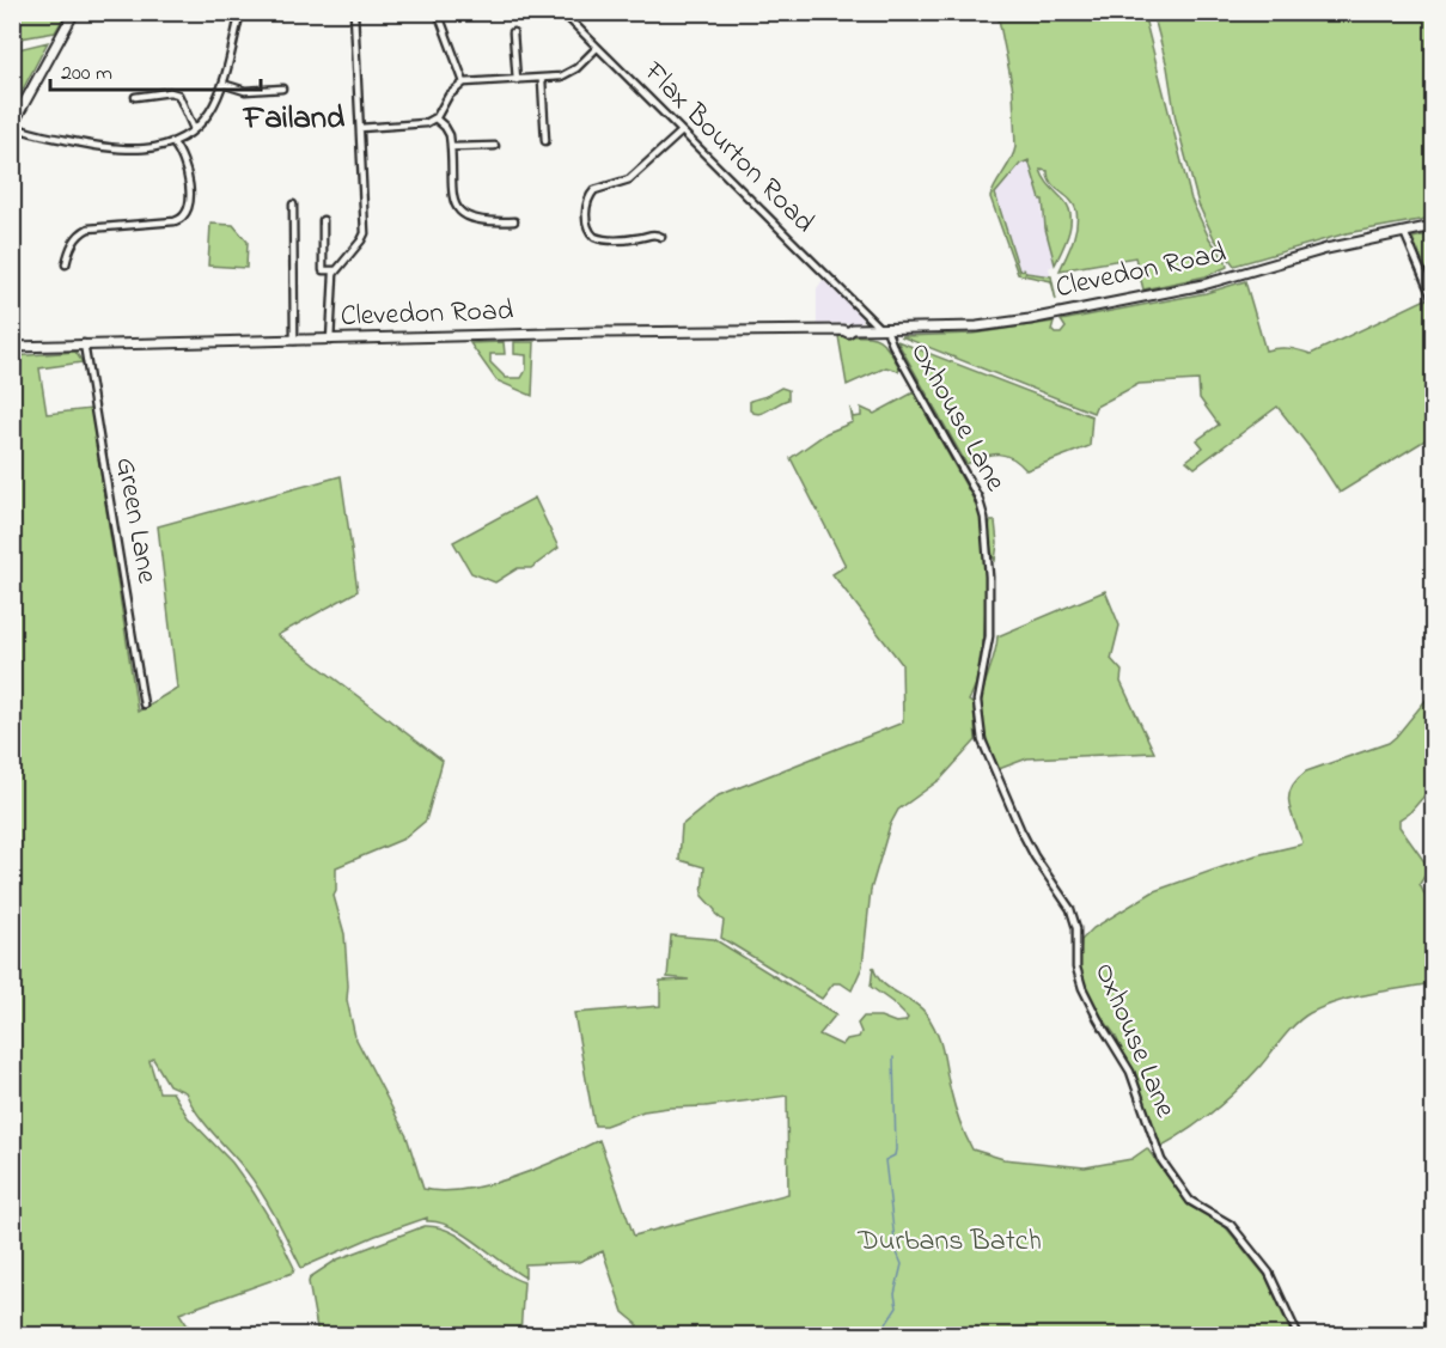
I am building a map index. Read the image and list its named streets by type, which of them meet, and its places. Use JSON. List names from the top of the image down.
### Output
{
  "streets": {
    "main road": ["Clevedon Road"],
    "street": ["Flax Bourton Road", "Oxhouse Lane", "Green Lane"]
  },
  "crossings": [
    ["Flax Bourton Road", "Clevedon Road"],
    ["Flax Bourton Road", "Oxhouse Lane"],
    ["Clevedon Road", "Oxhouse Lane"],
    ["Clevedon Road", "Green Lane"]
  ],
  "districts": ["Failand"],
  "parks": ["Durbans Batch"],
  "scale_bar": "200 m"
}
